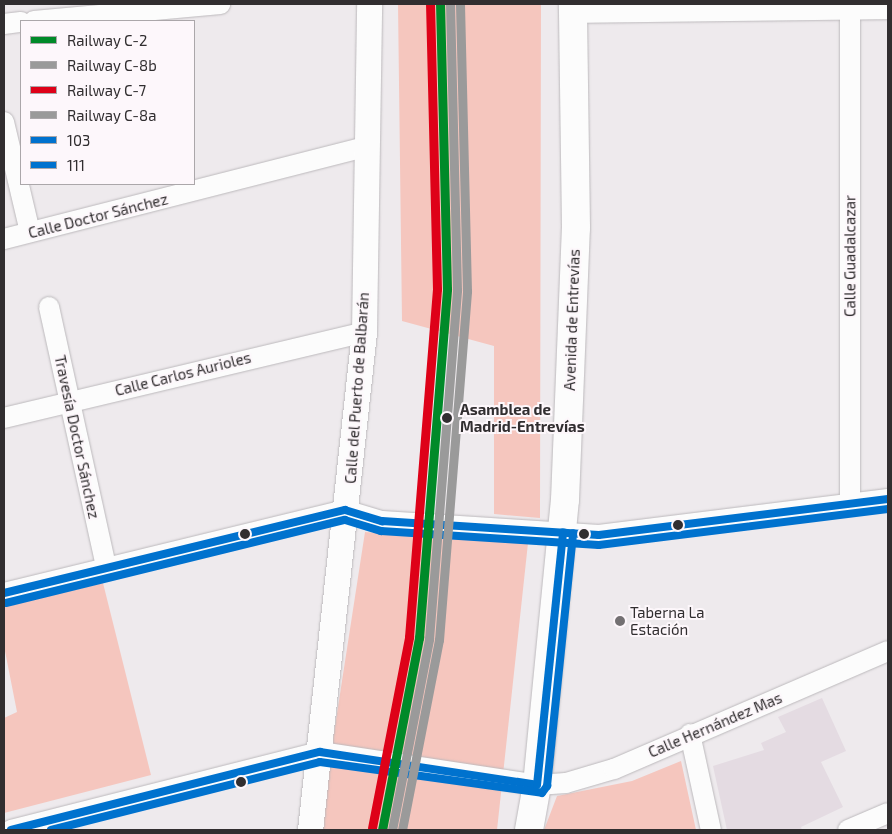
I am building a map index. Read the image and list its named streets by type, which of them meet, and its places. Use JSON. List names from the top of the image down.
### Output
{
  "streets": {
    "main road": ["Avenida de Entrevías"],
    "street": [
      "Calle Doctor Sánchez",
      "Calle Guadalcazar",
      "Calle Carlos Aurioles",
      "Calle del Puerto de Balbarán",
      "Travesía Doctor Sánchez",
      "Calle Hernández Mas"
    ]
  },
  "crossings": [
    ["Calle Doctor Sánchez", "Calle del Puerto de Balbarán"],
    ["Avenida de Entrevías", "Calle Hernández Mas"],
    ["Calle Carlos Aurioles", "Calle del Puerto de Balbarán"],
    ["Calle Carlos Aurioles", "Travesía Doctor Sánchez"],
    ["Calle del Puerto de Balbarán", "Calle Hernández Mas"]
  ],
  "places": ["Asamblea de Madrid-Entrevías", "Taberna La Estación"],
  "lines": [
    "rail line C-2",
    "rail line C-8b",
    "rail line C-7",
    "rail line C-8a",
    "transit line 103",
    "transit line 111"
  ],
  "legend": [
    "Railway C-2",
    "Railway C-8b",
    "Railway C-7",
    "Railway C-8a",
    "103",
    "111"
  ]
}
